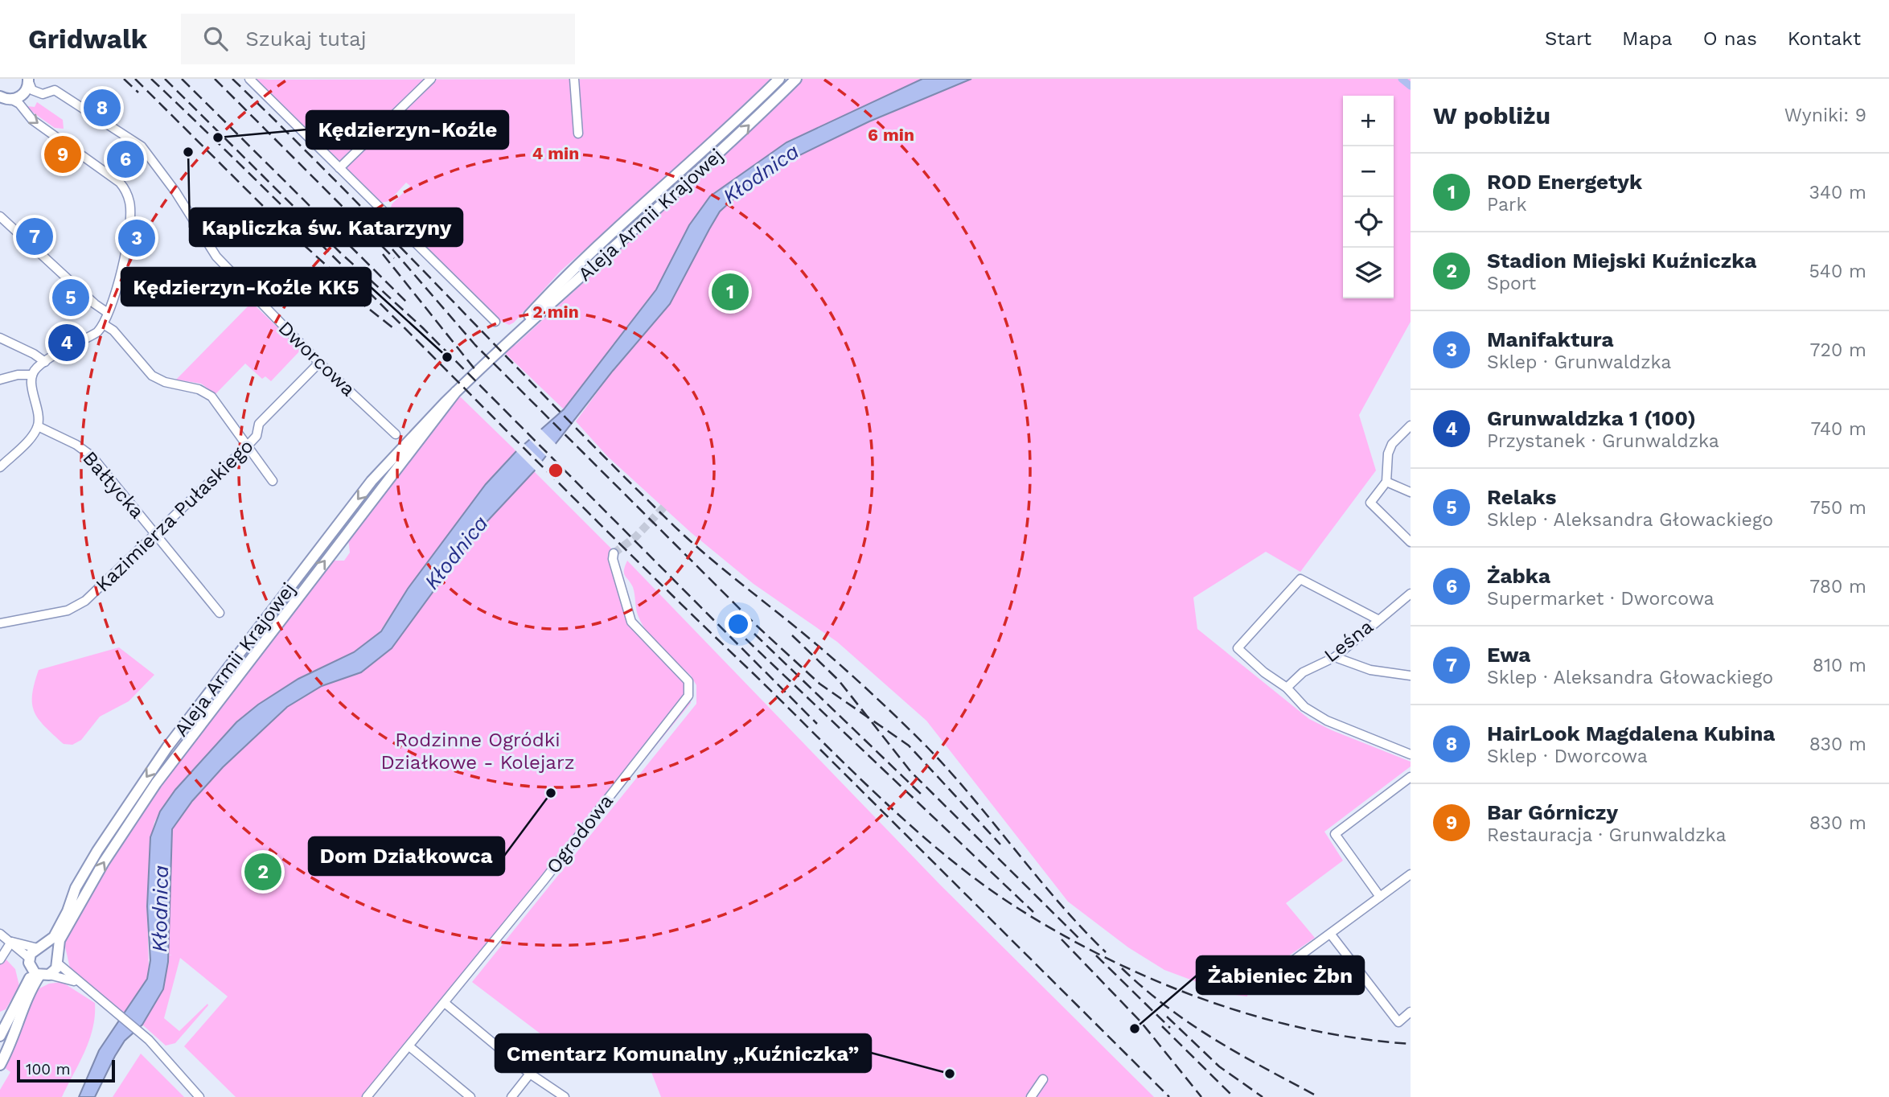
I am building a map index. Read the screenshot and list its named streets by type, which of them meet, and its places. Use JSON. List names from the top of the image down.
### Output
{
  "streets": {
    "main road": ["Aleja Armii Krajowej"],
    "street": [
      "Dworcowa",
      "Bałtycka",
      "Kazimierza Pułaskiego",
      "Leśna",
      "Ogrodowa"
    ]
  },
  "crossings": [
    ["Dworcowa", "Kazimierza Pułaskiego"],
    ["Bałtycka", "Kazimierza Pułaskiego"]
  ],
  "water": ["Kłodnica"],
  "parks": ["Rodzinne Ogródki Działkowe - Kolejarz"],
  "places": [
    "Kędzierzyn-Koźle",
    "Kapliczka św. Katarzyny",
    "Kędzierzyn-Koźle KK5",
    "Dom Działkowca",
    "Żabieniec Żbn",
    "Cmentarz Komunalny „Kuźniczka”"
  ],
  "scale_bar": "100 m",
  "page": {
    "header": "Gridwalk",
    "search": "Szukaj tutaj",
    "nav": [
      "Start",
      "Mapa",
      "O nas",
      "Kontakt"
    ],
    "heading": ["W pobliżu", "Wyniki: 9"],
    "pins": [
      "8",
      "9",
      "6",
      "7",
      "3",
      "1",
      "5",
      "4",
      "2"
    ],
    "map_buttons": ["+", "−"],
    "list": [
      {
        "mark": "1",
        "name": "ROD Energetyk",
        "note": "Park",
        "value": "340 m"
      },
      {
        "mark": "2",
        "name": "Stadion Miejski Kuźniczka",
        "note": "Sport",
        "value": "540 m"
      },
      {
        "mark": "3",
        "name": "Manifaktura",
        "note": "Sklep · Grunwaldzka",
        "value": "720 m"
      },
      {
        "mark": "4",
        "name": "Grunwaldzka 1 (100)",
        "note": "Przystanek · Grunwaldzka",
        "value": "740 m"
      },
      {
        "mark": "5",
        "name": "Relaks",
        "note": "Sklep · Aleksandra Głowackiego",
        "value": "750 m"
      },
      {
        "mark": "6",
        "name": "Żabka",
        "note": "Supermarket · Dworcowa",
        "value": "780 m"
      },
      {
        "mark": "7",
        "name": "Ewa",
        "note": "Sklep · Aleksandra Głowackiego",
        "value": "810 m"
      },
      {
        "mark": "8",
        "name": "HairLook Magdalena Kubina",
        "note": "Sklep · Dworcowa",
        "value": "830 m"
      },
      {
        "mark": "9",
        "name": "Bar Górniczy",
        "note": "Restauracja · Grunwaldzka",
        "value": "830 m"
      }
    ],
    "scale": "100 m"
  },
  "rings": ["6 min", "4 min", "2 min"]
}
